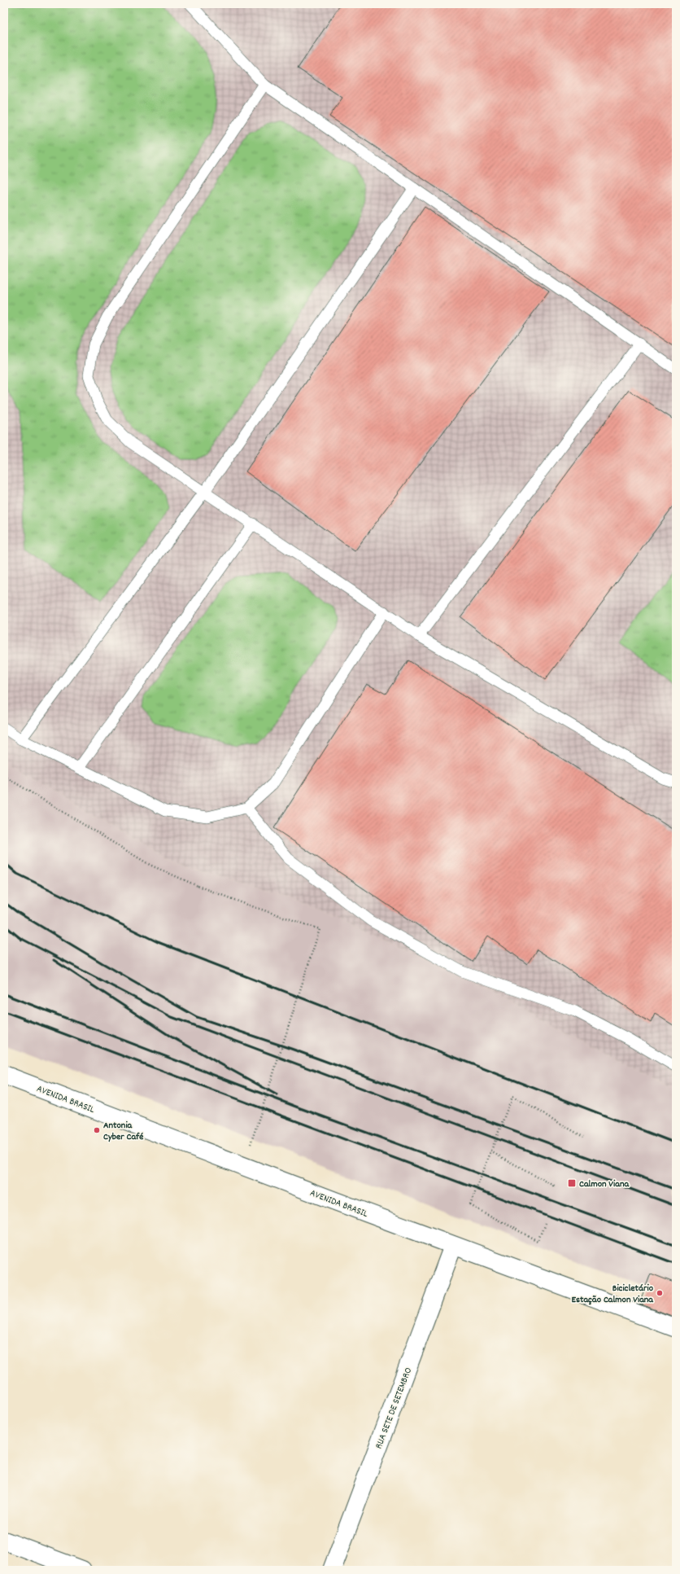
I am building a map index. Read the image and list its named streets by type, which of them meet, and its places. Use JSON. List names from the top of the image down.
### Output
{
  "streets": {
    "main road": ["AVENIDA BRASIL", "RUA SETE DE SETEMBRO"]
  },
  "crossings": [
    ["AVENIDA BRASIL", "RUA SETE DE SETEMBRO"]
  ],
  "places": {
    "other": ["Antonia Cyber Café", "Bicicletário Estação Calmon Viana"],
    "transit": ["Calmon Viana"]
  }
}
